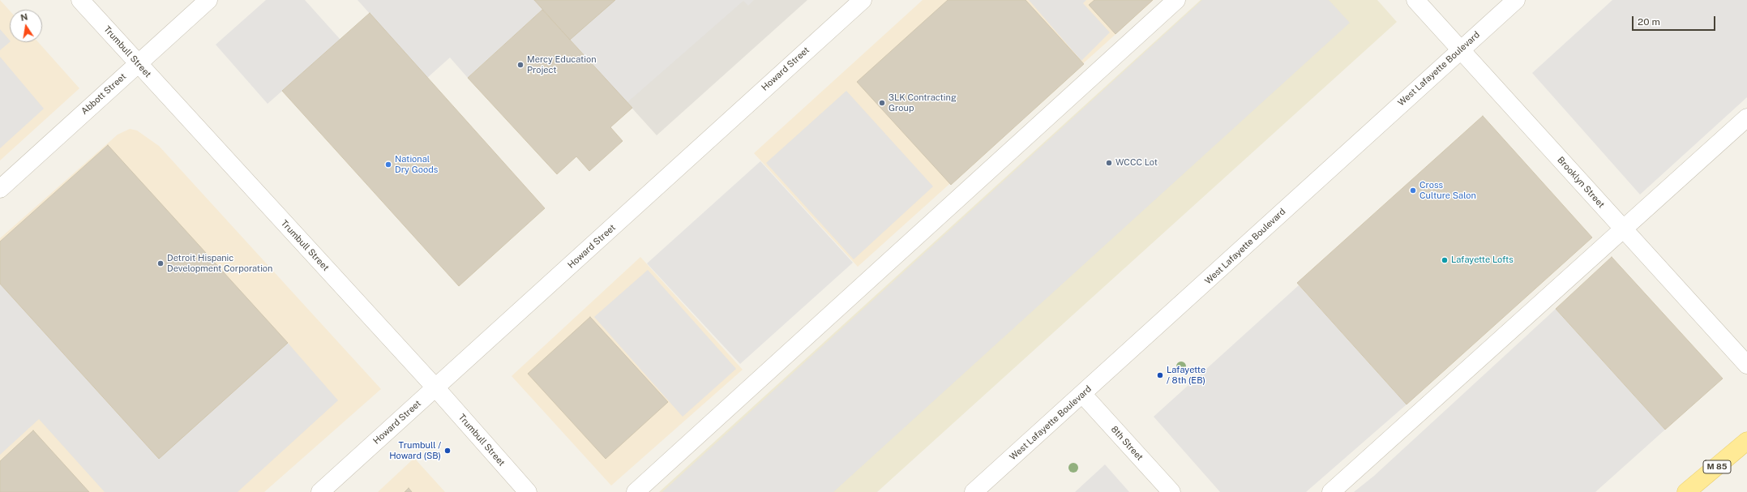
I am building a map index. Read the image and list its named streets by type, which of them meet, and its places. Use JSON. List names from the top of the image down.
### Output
{
  "streets": {
    "main road": ["M 85"],
    "street": [
      "Trumbull Street",
      "Howard Street",
      "West Lafayette Boulevard",
      "Abbott Street",
      "Brooklyn Street",
      "8th Street"
    ]
  },
  "crossings": [
    ["Trumbull Street", "Howard Street"],
    ["Trumbull Street", "Abbott Street"],
    ["West Lafayette Boulevard", "Brooklyn Street"],
    ["West Lafayette Boulevard", "8th Street"]
  ],
  "places": [
    "Mercy Education Project",
    "3LK Contracting Group",
    "WCCC Lot",
    "National Dry Goods",
    "Cross Culture Salon",
    "Lafayette Lofts",
    "Detroit Hispanic Development Corporation",
    "Lafayette / 8th (EB)",
    "Trumbull / Howard (SB)"
  ],
  "scale_bar": "20 m",
  "north": "top"
}
